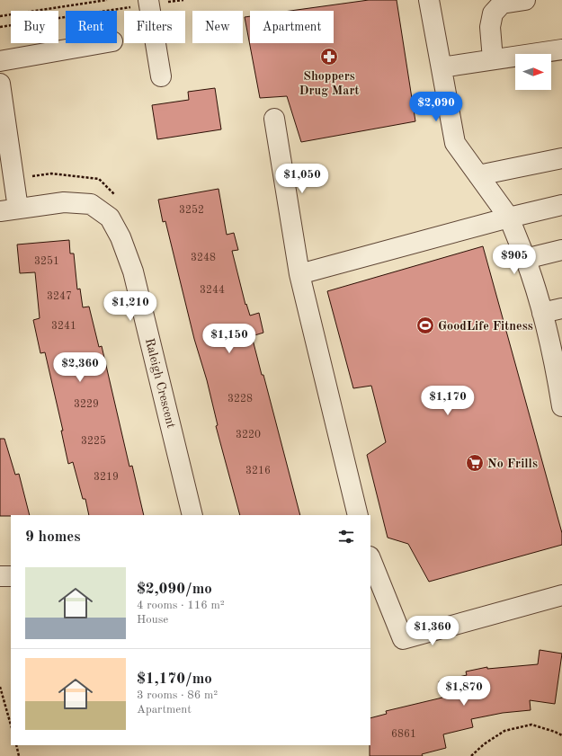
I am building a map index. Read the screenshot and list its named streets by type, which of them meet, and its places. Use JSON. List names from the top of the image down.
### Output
{
  "streets": {
    "street": ["Raleigh Crescent"]
  },
  "places": {
    "pharmacy": ["Shoppers Drug Mart"],
    "sports": ["GoodLife Fitness"],
    "supermarket": ["No Frills"]
  },
  "house_numbers": [
    "3252",
    "3248",
    "3251",
    "3244",
    "3247",
    "3241",
    "3228",
    "3229",
    "3220",
    "3225",
    "3216",
    "3219",
    "6861"
  ],
  "north": "right",
  "page": {
    "chip": [
      "Buy",
      "Rent",
      "Filters",
      "New",
      "Apartment"
    ],
    "price": [
      "$2,090",
      "$1,050",
      "$905",
      "$1,210",
      "$1,150",
      "$2,360",
      "$1,170",
      "$1,360",
      "$1,870"
    ],
    "heading": "9 homes",
    "list": [
      {
        "name": "$2,090/mo",
        "note": "4 rooms · 116 m² · House"
      },
      {
        "name": "$1,170/mo",
        "note": "3 rooms · 86 m² · Apartment"
      }
    ]
  }
}
